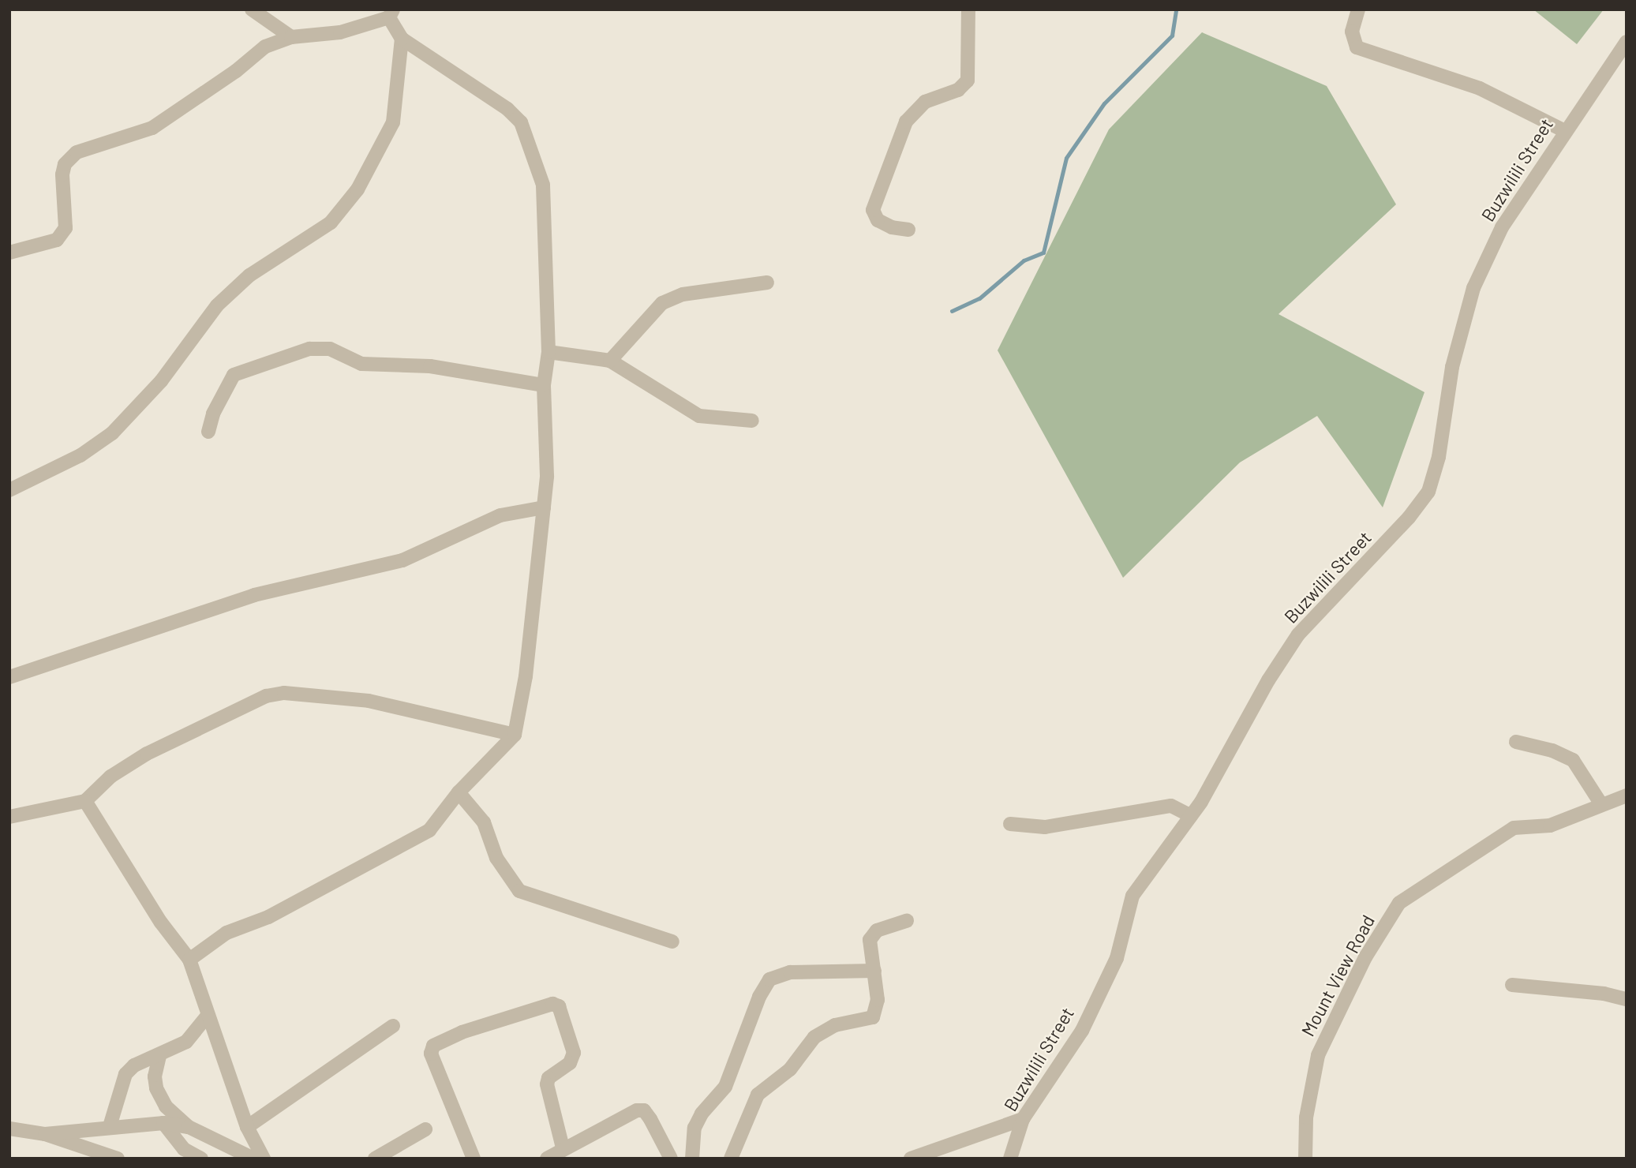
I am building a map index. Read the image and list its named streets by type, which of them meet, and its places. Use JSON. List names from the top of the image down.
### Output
{
  "streets": {
    "street": ["Buzwilili Street", "Mount View Road"]
  }
}
